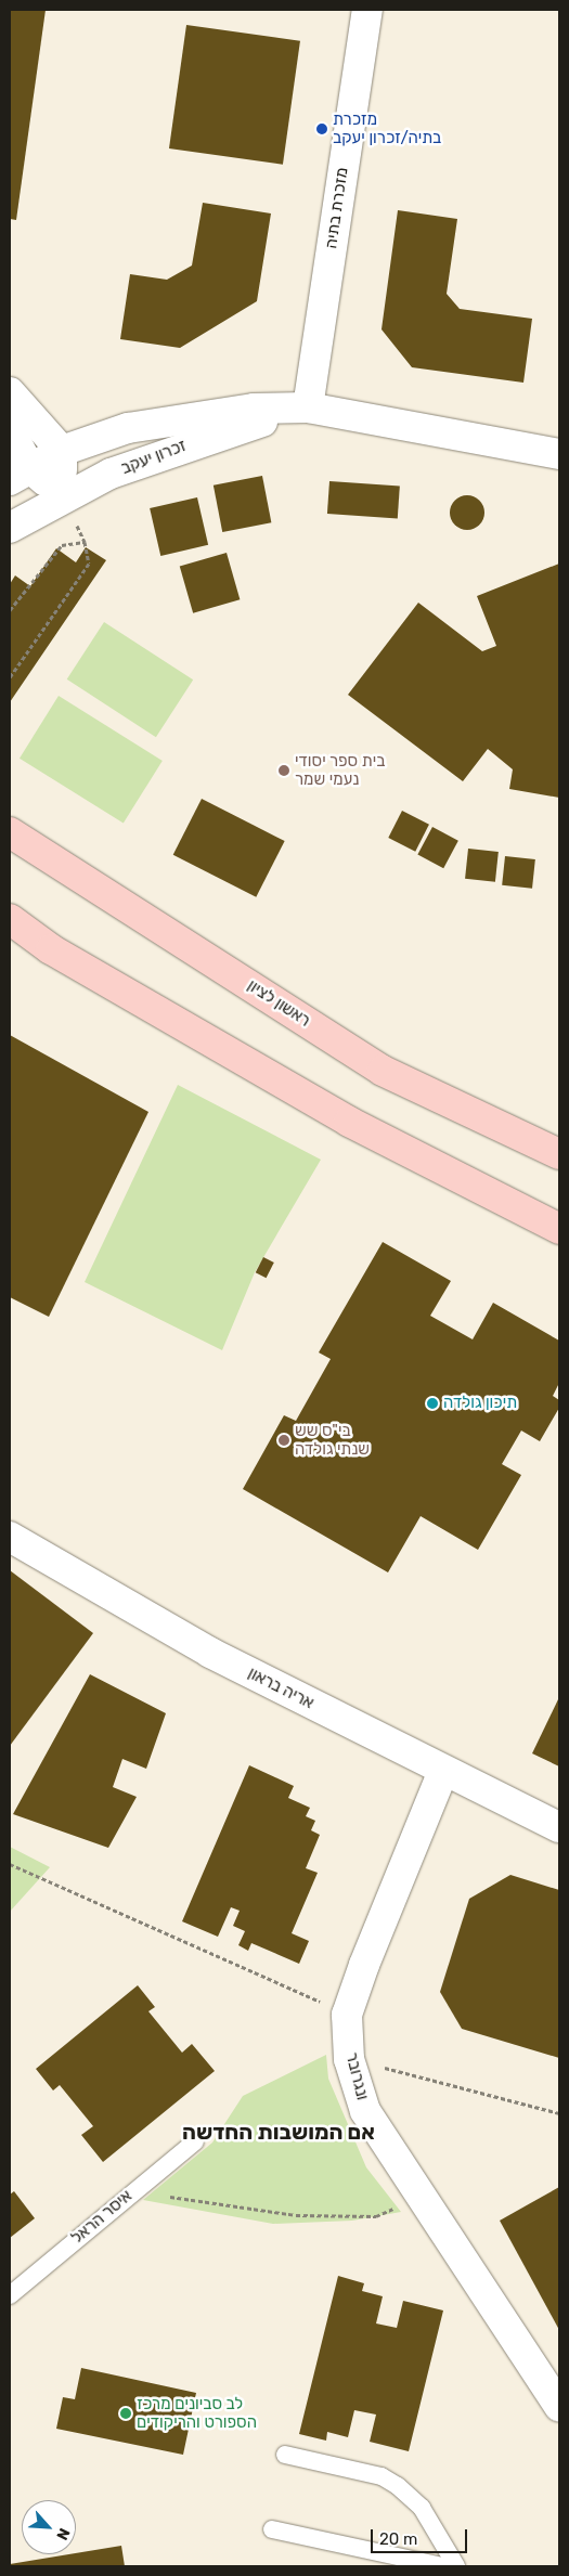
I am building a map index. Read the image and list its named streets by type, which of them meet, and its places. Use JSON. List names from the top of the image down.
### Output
{
  "streets": {
    "main road": ["ראשון לציון"],
    "street": [
      "מזכרת בתיה",
      "זכרון יעקב",
      "אריה בראון",
      "ונגרובר"
    ],
    "lane": ["איסר הראל"]
  },
  "crossings": [
    ["מזכרת בתיה", "זכרון יעקב"],
    ["אריה בראון", "ונגרובר"]
  ],
  "districts": ["אם המושבות החדשה"],
  "places": [
    "מזכרת בתיה/זכרון יעקב",
    "בית ספר יסודי נעמי שמר",
    "תיכון גולדה",
    "בי\"ס שש שנתי גולדה",
    "לב סביונים מרכז הספורט והריקודים"
  ],
  "scale_bar": "20 m",
  "north": "bottom right"
}
